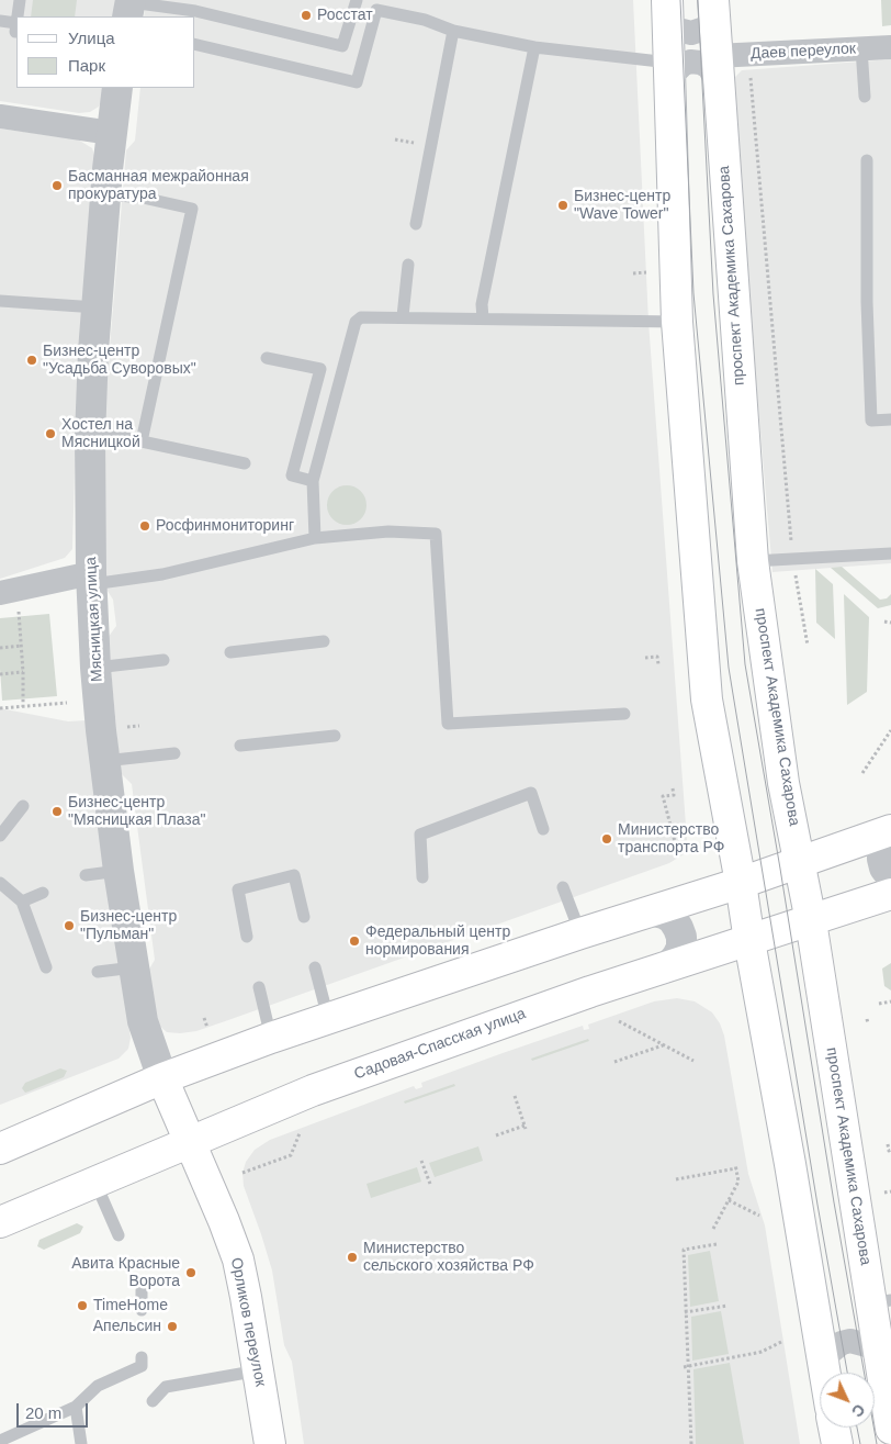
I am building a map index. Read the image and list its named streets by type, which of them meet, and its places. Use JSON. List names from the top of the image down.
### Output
{
  "streets": {
    "main road": [
      "проспект Академика Сахарова",
      "Мясницкая улица",
      "Садовая-Спасская улица",
      "Орликов переулок"
    ],
    "street": ["Даев переулок"]
  },
  "crossings": [
    ["Даев переулок", "проспект Академика Сахарова"],
    ["проспект Академика Сахарова", "Садовая-Спасская улица"],
    ["Мясницкая улица", "Садовая-Спасская улица"],
    ["Мясницкая улица", "Орликов переулок"],
    ["Садовая-Спасская улица", "Орликов переулок"]
  ],
  "places": [
    "Росстат",
    "Басманная межрайонная прокуратура",
    "Бизнес-центр \"Wave Tower\"",
    "Бизнес-центр \"Усадьба Суворовых\"",
    "Хостел на Мясницкой",
    "Росфинмониторинг",
    "Бизнес-центр \"Мясницкая Плаза\"",
    "Министерство транспорта РФ",
    "Бизнес-центр \"Пульман\"",
    "Федеральный центр нормирования",
    "Министерство сельского хозяйства РФ",
    "Авита Красные Ворота",
    "TimeHome",
    "Апельсин"
  ],
  "legend": ["Улица", "Парк"],
  "scale_bar": "20 m",
  "north": "bottom right"
}
